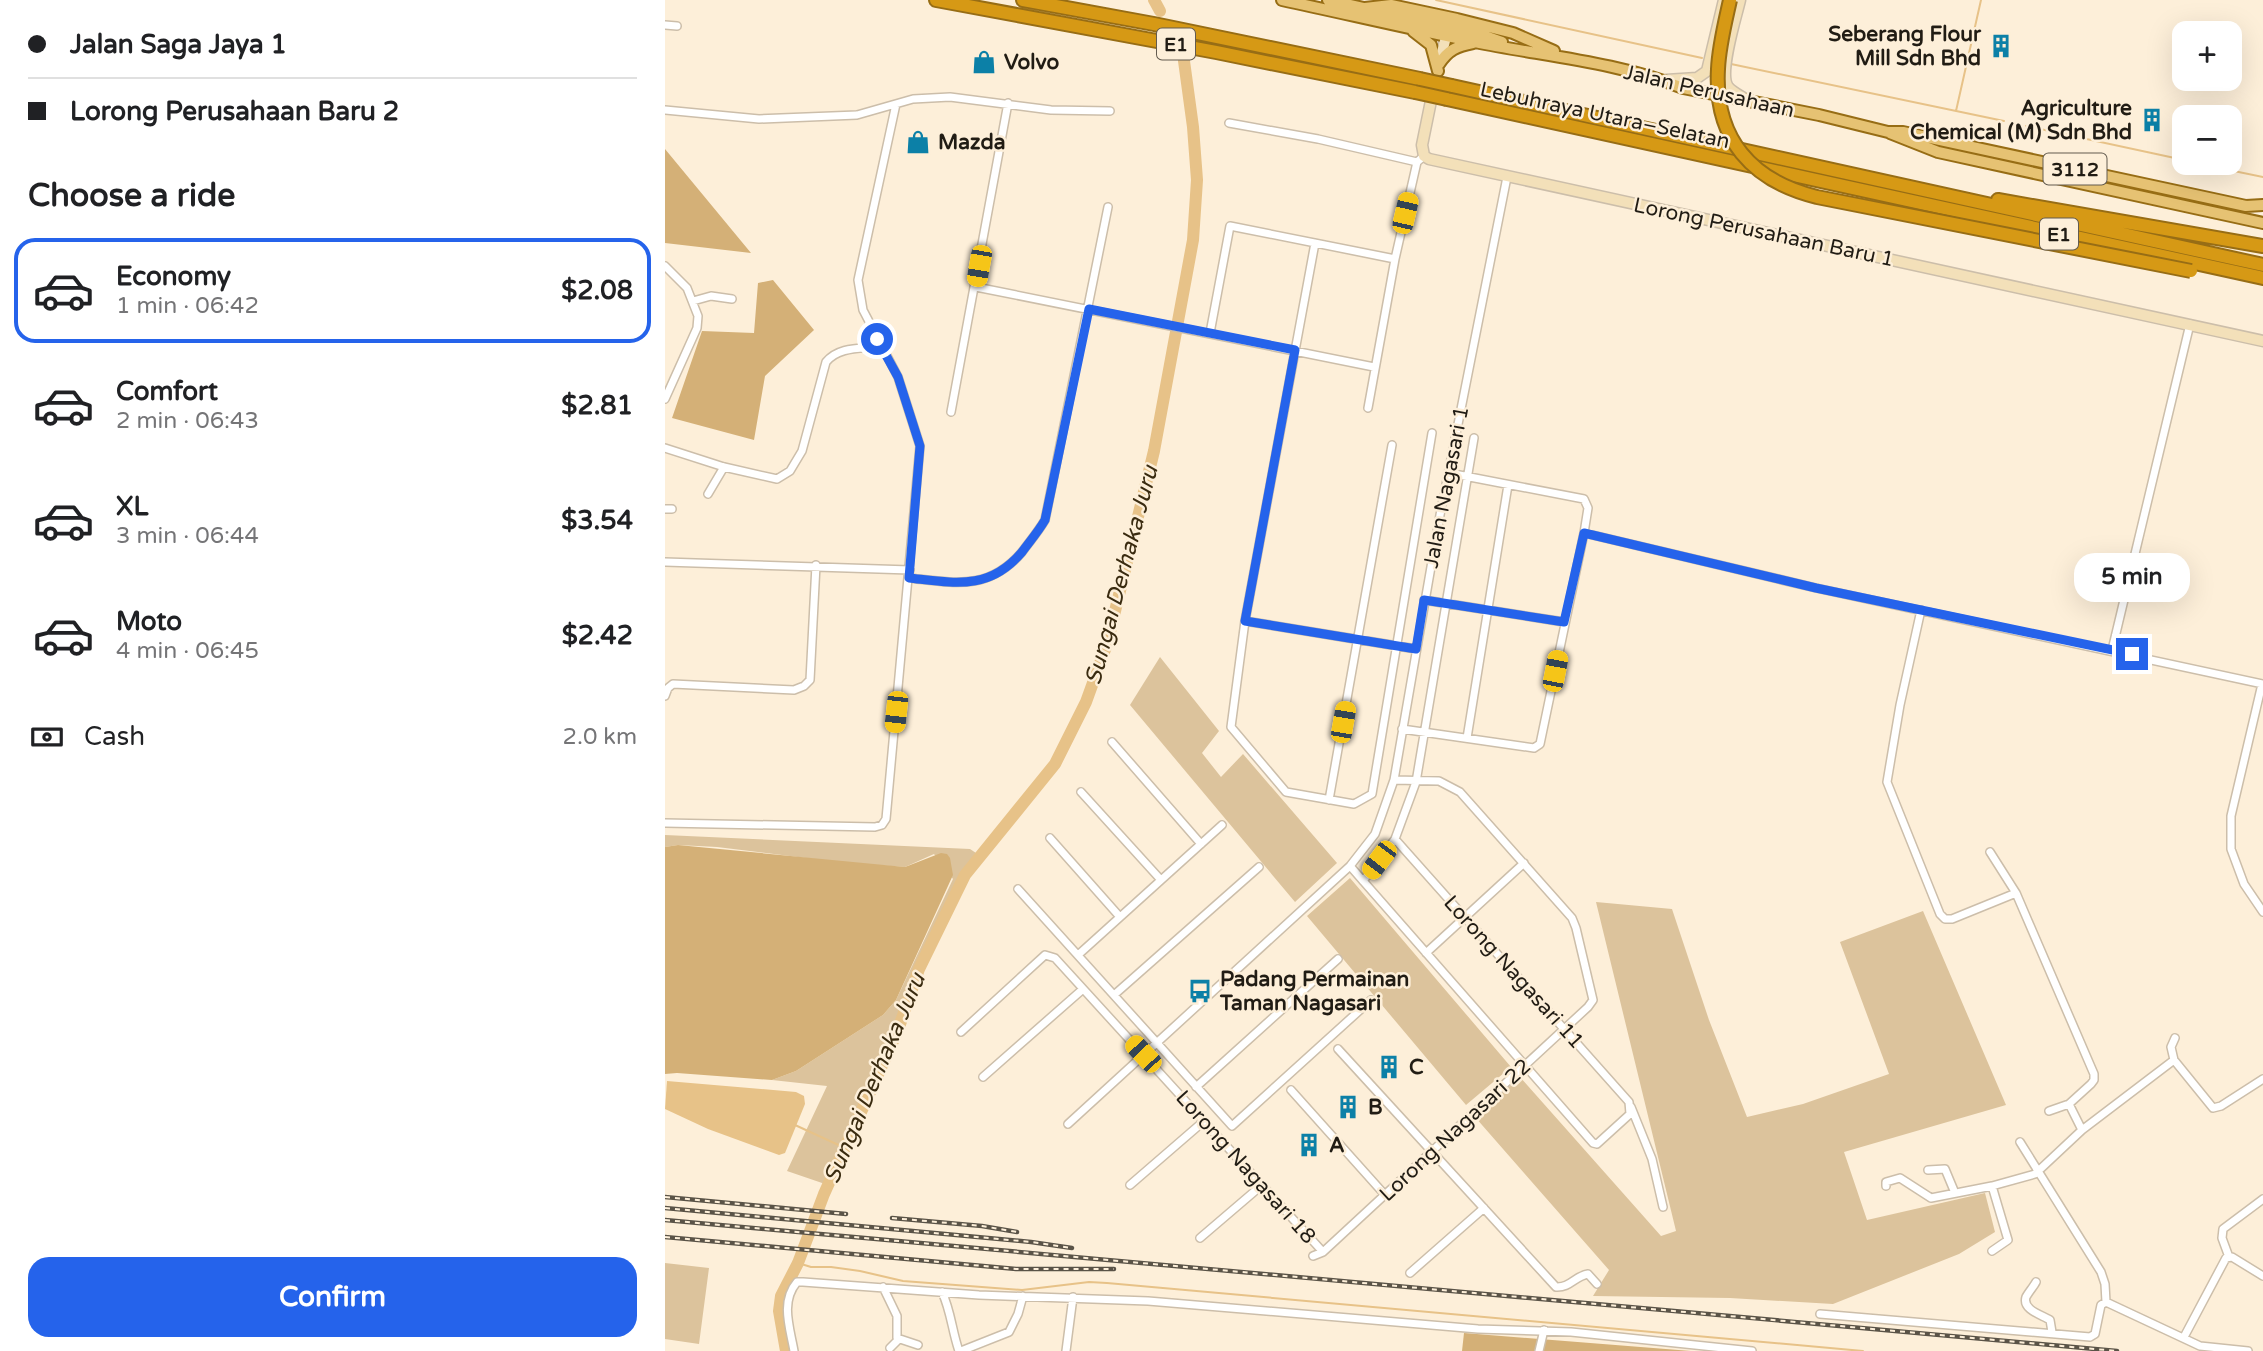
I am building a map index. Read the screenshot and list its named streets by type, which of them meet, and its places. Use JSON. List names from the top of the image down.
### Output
{
  "streets": {
    "highway": ["E1", "Lebuhraya Utara–Selatan"],
    "main road": ["Jalan Perusahaan", "3112"],
    "street": [
      "Lorong Perusahaan Baru 1",
      "Jalan Nagasari 1",
      "Lorong Nagasari 11",
      "Lorong Nagasari 22",
      "Lorong Nagasari 18"
    ]
  },
  "crossings": [
    ["Lorong Perusahaan Baru 1", "Jalan Nagasari 1"],
    ["Jalan Nagasari 1", "Lorong Nagasari 18"],
    ["Lorong Nagasari 11", "Lorong Nagasari 22"],
    ["Lorong Nagasari 22", "Lorong Nagasari 18"]
  ],
  "water": ["Sungai Derhaka Juru"],
  "places": {
    "building": [
      "Seberang Flour Mill Sdn Bhd",
      "Agriculture Chemical (M) Sdn Bhd",
      "C",
      "B",
      "A"
    ],
    "shop": ["Volvo", "Mazda"],
    "bus stop": ["Padang Permainan Taman Nagasari"]
  },
  "page": {
    "banner": ["Jalan Saga Jaya 1", "Lorong Perusahaan Baru 2"],
    "map_buttons": ["+", "−"],
    "heading": "Choose a ride",
    "list": [
      {
        "name": "Economy",
        "note": "1 min · 06:42",
        "value": "$2.08"
      },
      {
        "name": "Comfort",
        "note": "2 min · 06:43",
        "value": "$2.81"
      },
      {
        "name": "XL",
        "note": "3 min · 06:44",
        "value": "$3.54"
      },
      {
        "name": "Moto",
        "note": "4 min · 06:45",
        "value": "$2.42"
      }
    ],
    "bubble": "5 min",
    "pay": ["Cash", "2.0 km"],
    "buttons": "Confirm"
  }
}
